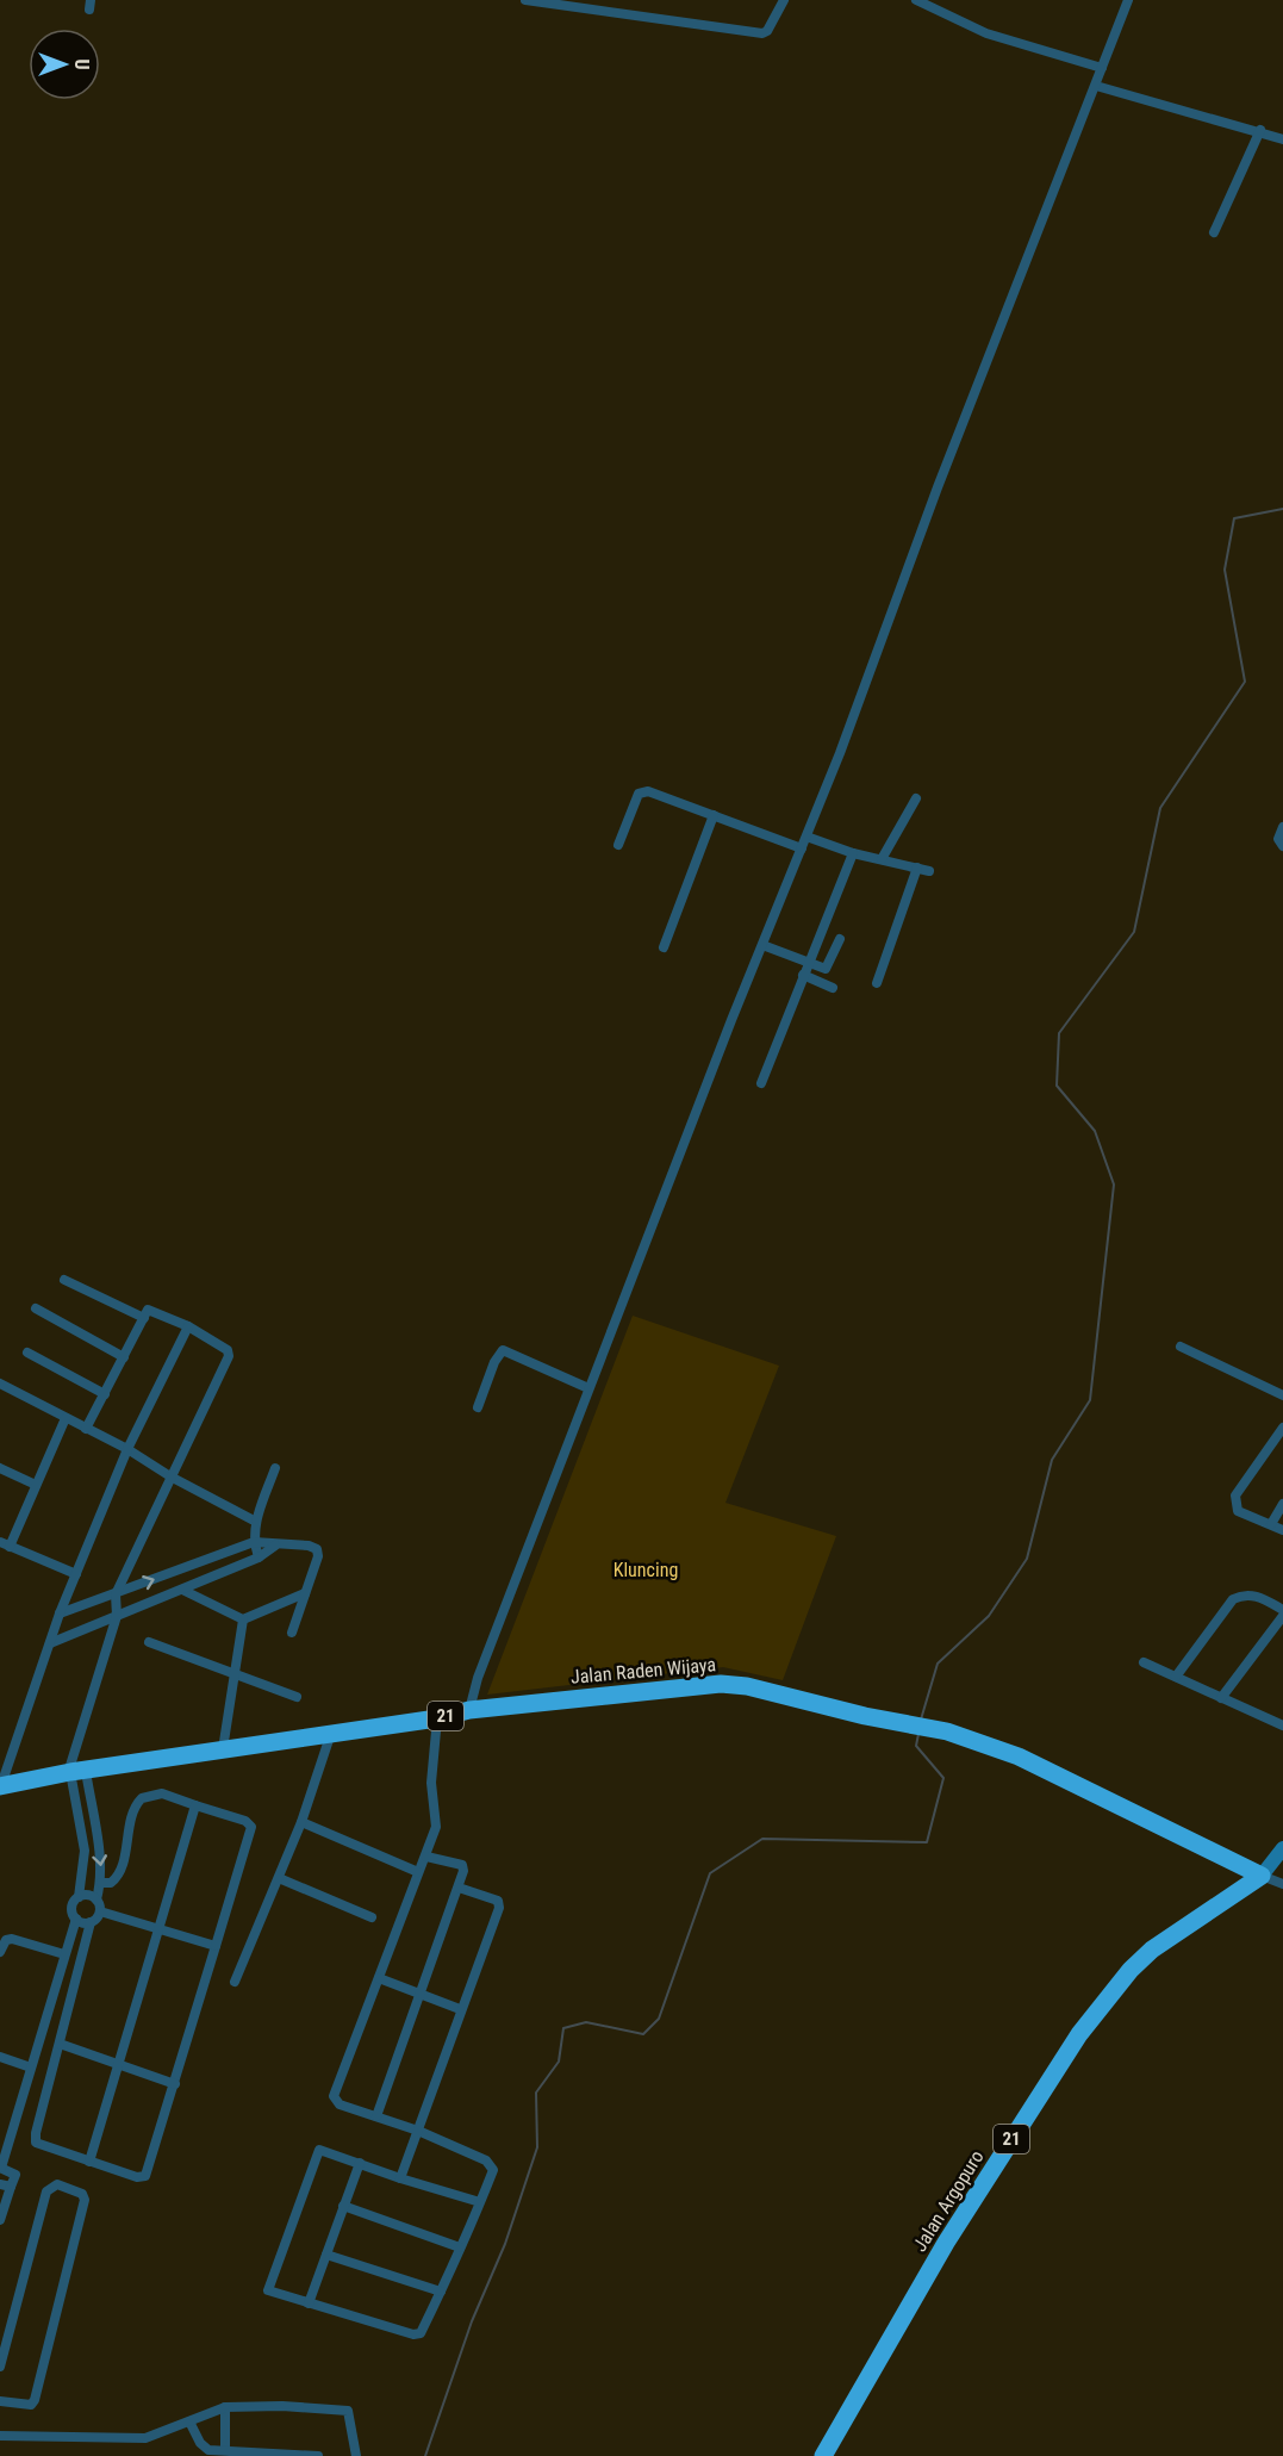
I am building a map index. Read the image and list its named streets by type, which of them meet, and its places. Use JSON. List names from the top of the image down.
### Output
{
  "streets": {
    "highway": ["Jalan Raden Wijaya", "21", "Jalan Argopuro"]
  },
  "crossings": [
    ["Jalan Raden Wijaya", "Jalan Argopuro"]
  ],
  "parks": ["Kluncing"],
  "north": "right"
}
